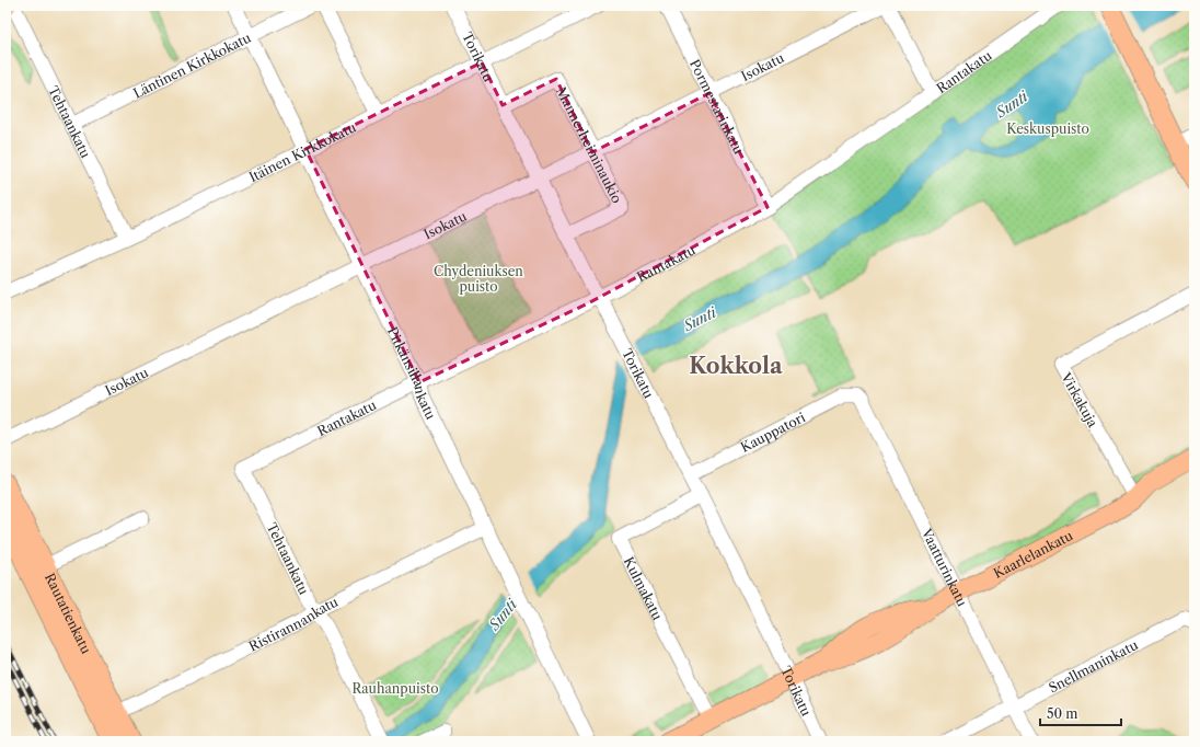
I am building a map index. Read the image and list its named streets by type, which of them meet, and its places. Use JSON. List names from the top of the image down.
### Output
{
  "streets": {
    "main road": ["Kaarlelankatu", "Rautatienkatu"],
    "street": [
      "Torikatu",
      "Läntinen Kirkkokatu",
      "Isokatu",
      "Rantakatu",
      "Pormestarinkatu",
      "Tehtaankatu",
      "Mannerheiminaukio",
      "Itäinen Kirkkokatu",
      "Pitkänsillankatu",
      "Virkakuja",
      "Kauppatori",
      "Vaatturinkatu",
      "Kulmakatu",
      "Ristirannankatu",
      "Snellmaninkatu"
    ]
  },
  "crossings": [
    ["Torikatu", "Isokatu"],
    ["Torikatu", "Rantakatu"],
    ["Torikatu", "Mannerheiminaukio"],
    ["Torikatu", "Itäinen Kirkkokatu"],
    ["Torikatu", "Kauppatori"],
    ["Torikatu", "Kaarlelankatu"],
    ["Torikatu", "Kulmakatu"],
    ["Läntinen Kirkkokatu", "Tehtaankatu"],
    ["Läntinen Kirkkokatu", "Pitkänsillankatu"],
    ["Isokatu", "Pormestarinkatu"],
    ["Isokatu", "Mannerheiminaukio"],
    ["Isokatu", "Pitkänsillankatu"],
    ["Rantakatu", "Pormestarinkatu"],
    ["Rantakatu", "Tehtaankatu"],
    ["Rantakatu", "Pitkänsillankatu"],
    ["Tehtaankatu", "Itäinen Kirkkokatu"],
    ["Tehtaankatu", "Ristirannankatu"],
    ["Itäinen Kirkkokatu", "Pitkänsillankatu"],
    ["Pitkänsillankatu", "Ristirannankatu"],
    ["Virkakuja", "Kaarlelankatu"],
    ["Kauppatori", "Vaatturinkatu"],
    ["Kaarlelankatu", "Vaatturinkatu"],
    ["Kaarlelankatu", "Kulmakatu"],
    ["Vaatturinkatu", "Snellmaninkatu"],
    ["Rautatienkatu", "Ristirannankatu"]
  ],
  "districts": ["Kokkola"],
  "water": ["Sunti"],
  "parks": ["Keskuspuisto", "Chydeniuksen puisto", "Rauhanpuisto"],
  "scale_bar": "50 m"
}
